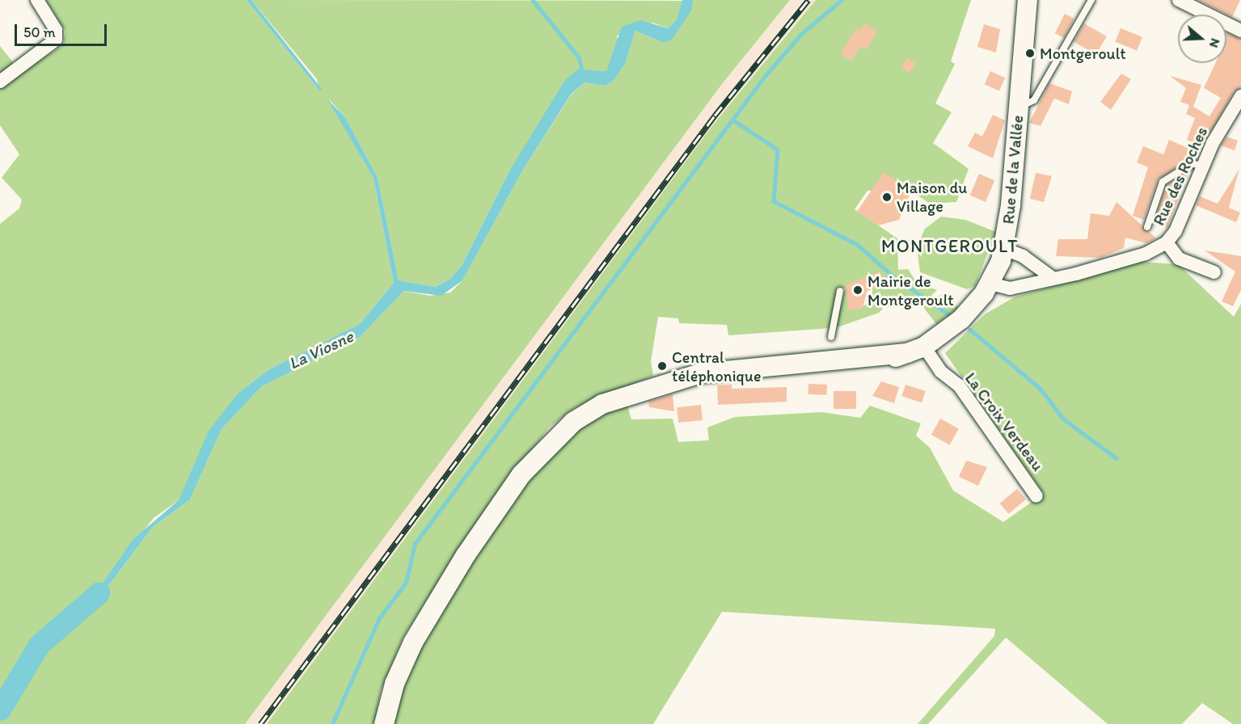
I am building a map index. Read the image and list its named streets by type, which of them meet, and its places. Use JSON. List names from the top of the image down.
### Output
{
  "streets": {
    "main road": ["Rue de la Vallée"],
    "street": ["Rue des Roches", "La Croix Verdeau"]
  },
  "crossings": [
    ["Rue de la Vallée", "Rue des Roches"],
    ["Rue de la Vallée", "La Croix Verdeau"]
  ],
  "districts": ["MONTGEROULT"],
  "water": ["La Viosne"],
  "places": [
    "Montgeroult",
    "Maison du Village",
    "Mairie de Montgeroult",
    "Central téléphonique"
  ],
  "scale_bar": "50 m",
  "north": "right"
}
